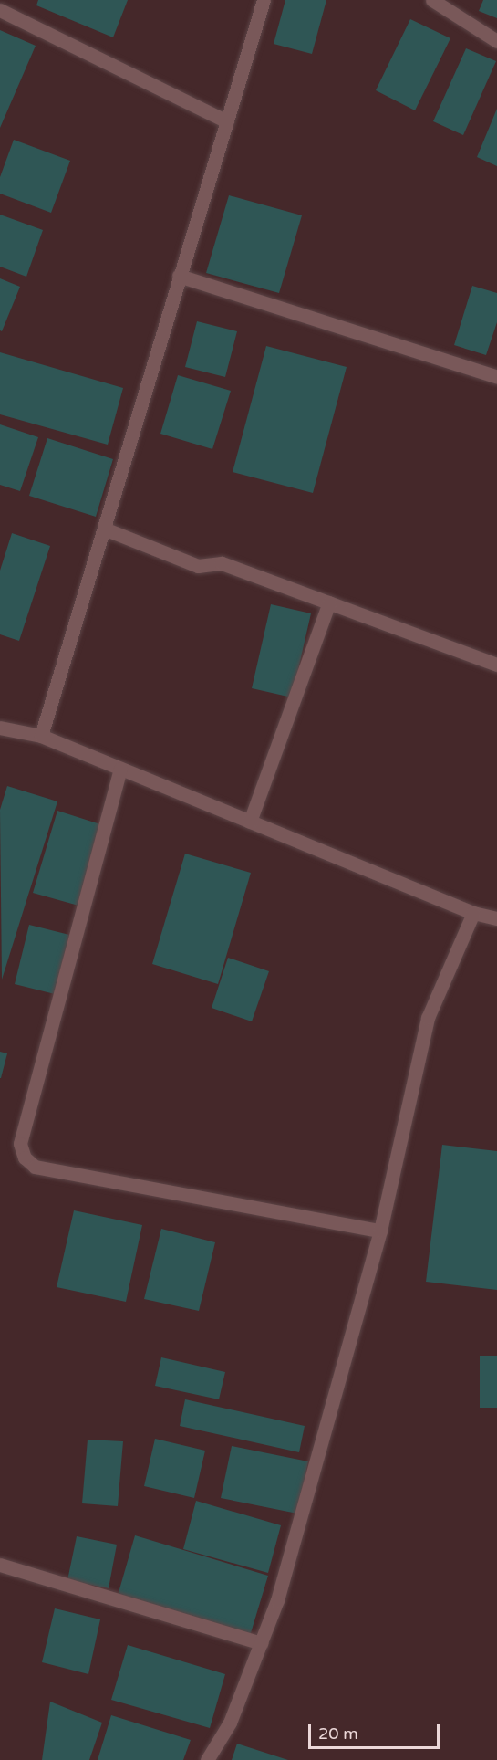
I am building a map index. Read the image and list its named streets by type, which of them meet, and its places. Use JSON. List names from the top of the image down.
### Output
{
  "scale_bar": "20 m"
}
